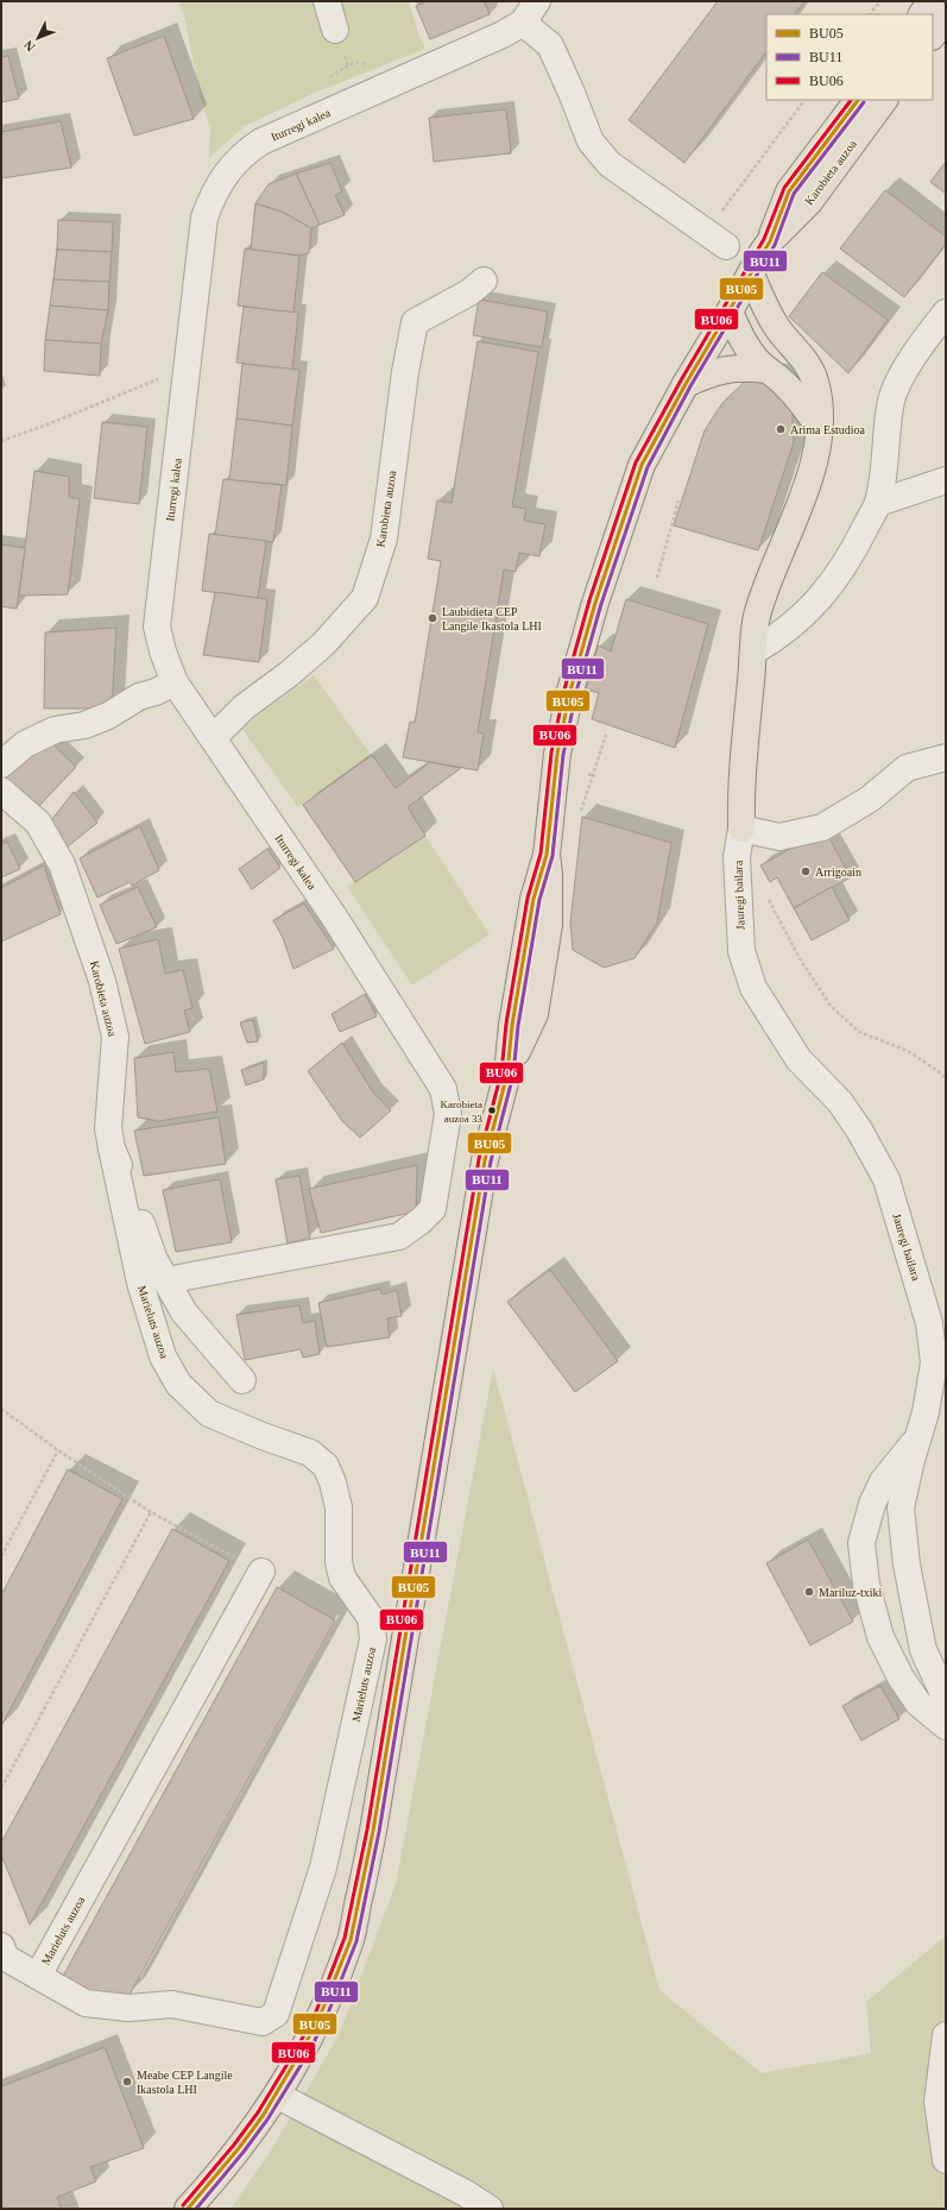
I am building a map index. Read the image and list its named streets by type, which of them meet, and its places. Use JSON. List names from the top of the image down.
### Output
{
  "streets": {
    "main road": ["Karobieta auzoa"],
    "street": ["Iturregi kalea", "Jauregi bailara", "Marieluts auzoa"]
  },
  "crossings": [
    ["Iturregi kalea", "Karobieta auzoa"],
    ["Karobieta auzoa", "Marieluts auzoa"]
  ],
  "places": [
    "Arima Estudioa",
    "Laubidieta CEP Langile Ikastola LHI",
    "Arrigoain",
    "Karobieta auzoa 33",
    "Mariluz-txiki",
    "Meabe CEP Langile Ikastola LHI"
  ],
  "lines": ["transit line BU05", "transit line BU06", "transit line BU11"],
  "legend": ["BU05", "BU11", "BU06"],
  "north": "bottom left"
}
